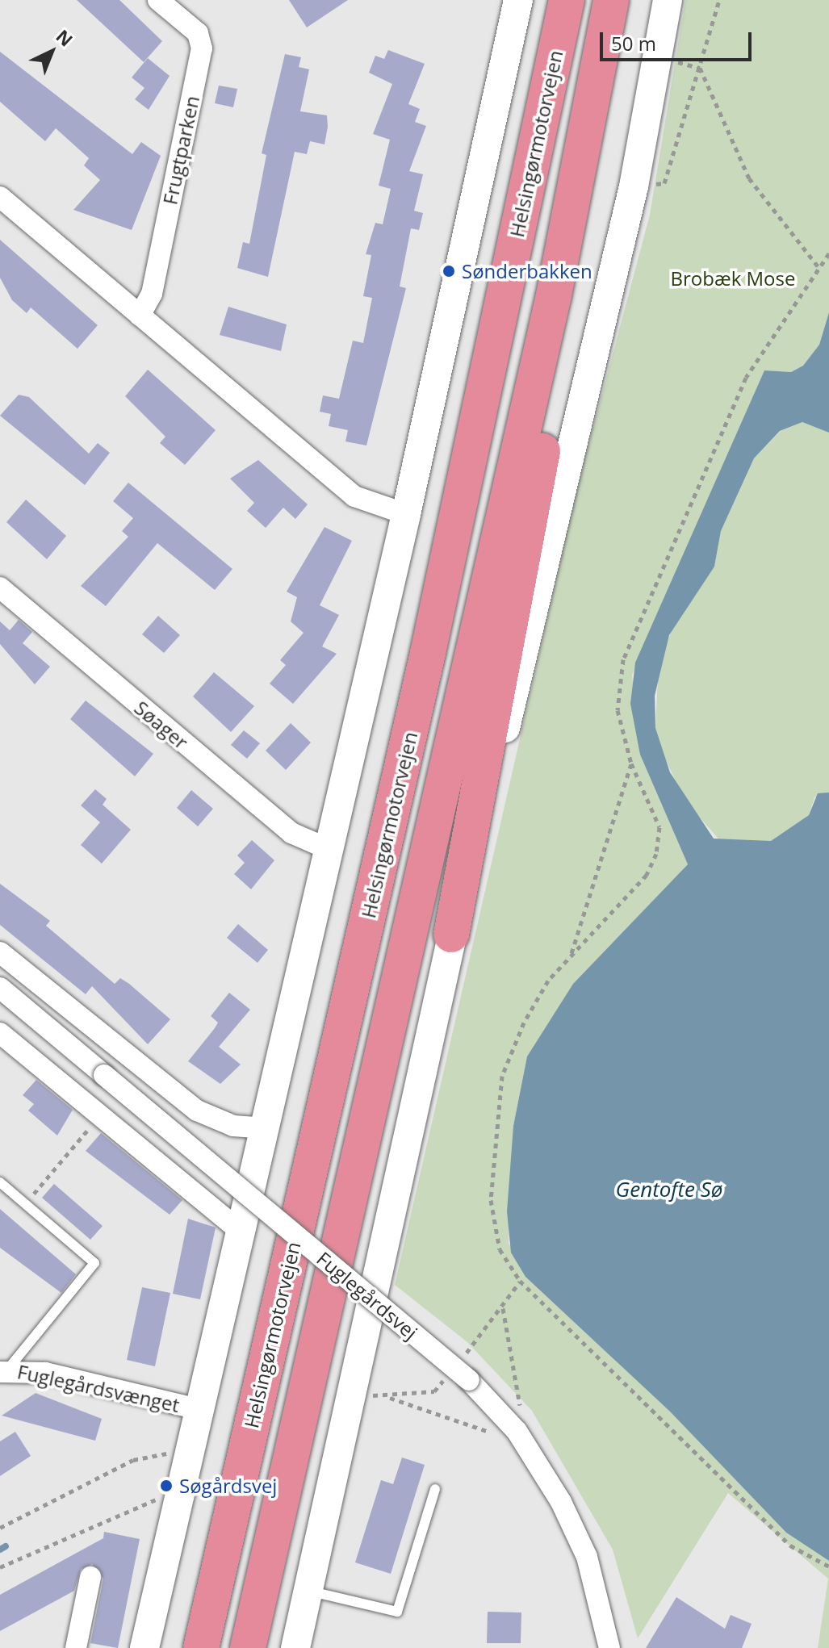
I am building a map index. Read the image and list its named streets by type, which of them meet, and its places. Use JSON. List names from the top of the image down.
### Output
{
  "streets": {
    "highway": ["Helsingørmotorvejen"],
    "street": [
      "Frugtparken",
      "Søager",
      "Fuglegårdsvej",
      "Fuglegårdsvænget"
    ]
  },
  "water": ["Gentofte Sø"],
  "parks": ["Brobæk Mose"],
  "places": ["Sønderbakken", "Søgårdsvej"],
  "scale_bar": "50 m",
  "north": "top right"
}
